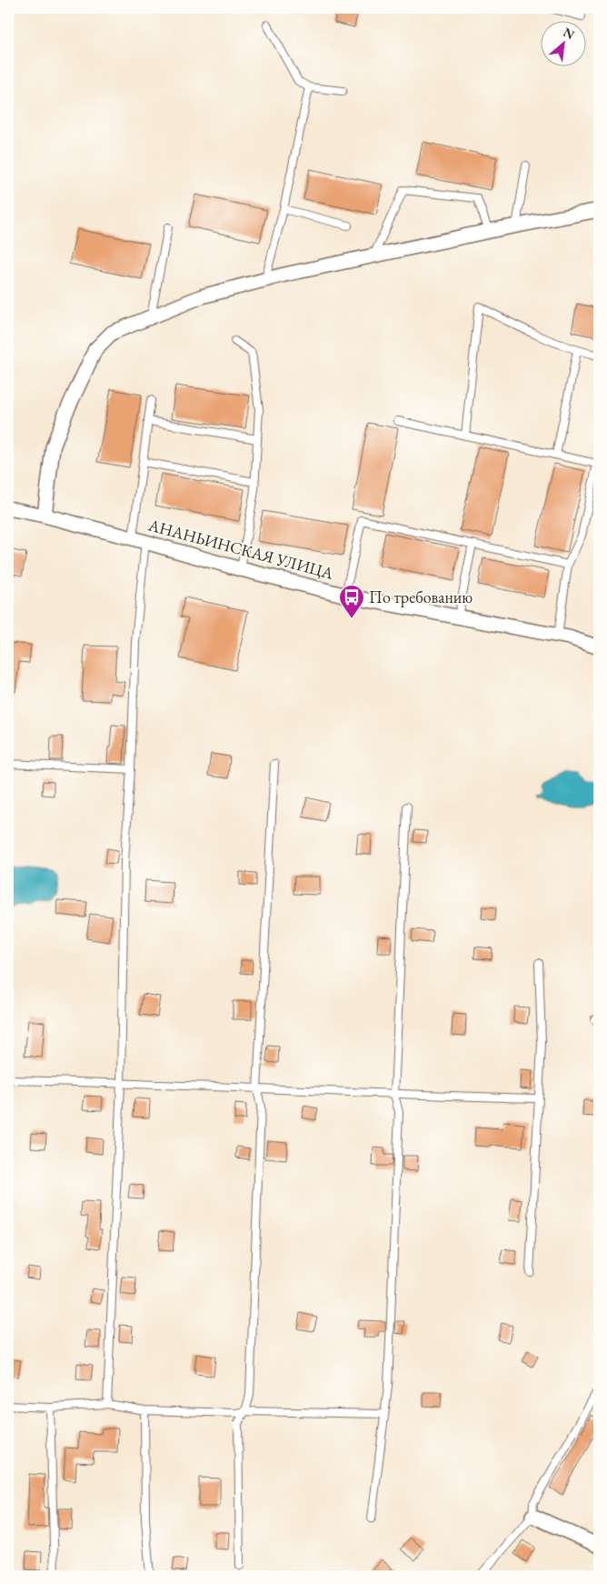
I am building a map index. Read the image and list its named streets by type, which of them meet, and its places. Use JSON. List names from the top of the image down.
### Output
{
  "streets": {
    "street": ["АНАНЬИНСКАЯ УЛИЦА"]
  },
  "places": {
    "bus stop": ["По требованию"]
  },
  "north": "top right"
}
